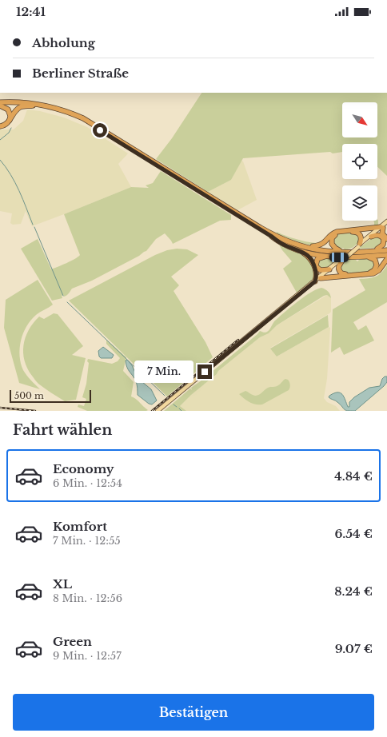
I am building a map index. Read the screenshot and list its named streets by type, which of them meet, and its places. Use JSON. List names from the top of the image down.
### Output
{
  "scale_bar": "500 m",
  "north": "bottom right",
  "page": {
    "status": "12:41",
    "banner": ["Abholung", "Berliner Straße"],
    "bubble": "7 Min.",
    "scale": "500 m",
    "heading": "Fahrt wählen",
    "list": [
      {
        "name": "Economy",
        "note": "6 Min. · 12:54",
        "value": "4.84 €"
      },
      {
        "name": "Komfort",
        "note": "7 Min. · 12:55",
        "value": "6.54 €"
      },
      {
        "name": "XL",
        "note": "8 Min. · 12:56",
        "value": "8.24 €"
      },
      {
        "name": "Green",
        "note": "9 Min. · 12:57",
        "value": "9.07 €"
      }
    ],
    "buttons": "Bestätigen"
  }
}
